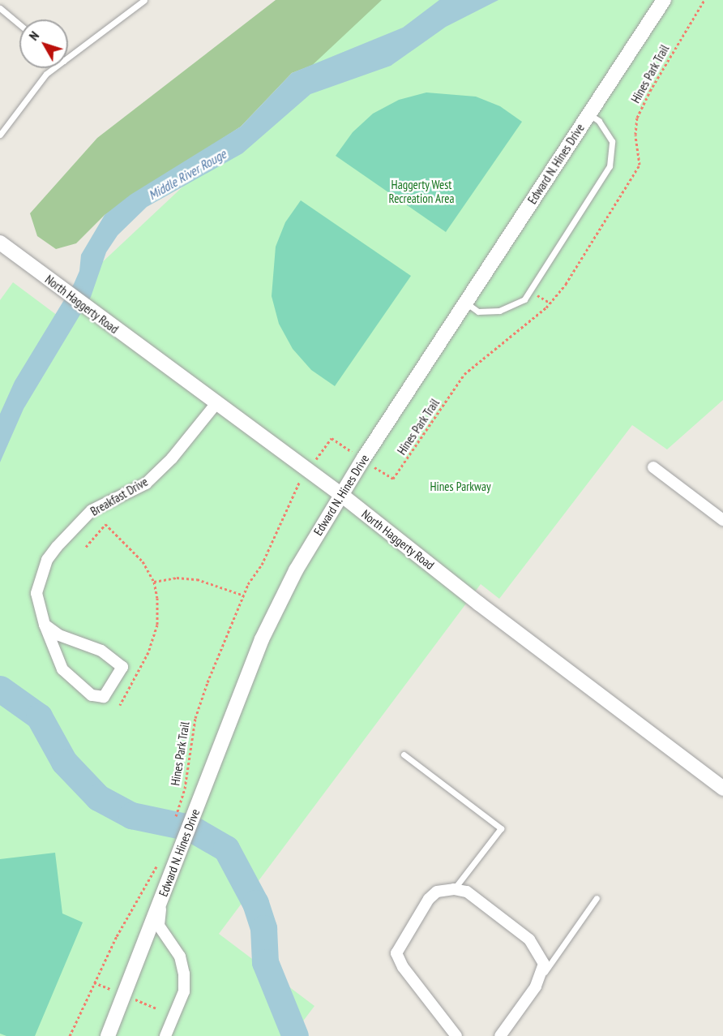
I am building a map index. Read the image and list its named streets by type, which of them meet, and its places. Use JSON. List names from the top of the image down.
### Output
{
  "streets": {
    "street": ["Edward N. Hines Drive", "North Haggerty Road", "Breakfast Drive"],
    "path": ["Hines Park Trail"]
  },
  "crossings": [
    ["Hines Park Trail", "Edward N. Hines Drive"],
    ["Hines Park Trail", "North Haggerty Road"],
    ["Edward N. Hines Drive", "North Haggerty Road"],
    ["North Haggerty Road", "Breakfast Drive"]
  ],
  "water": ["Middle River Rouge"],
  "parks": ["Haggerty West Recreation Area", "Hines Parkway"],
  "north": "top left"
}
